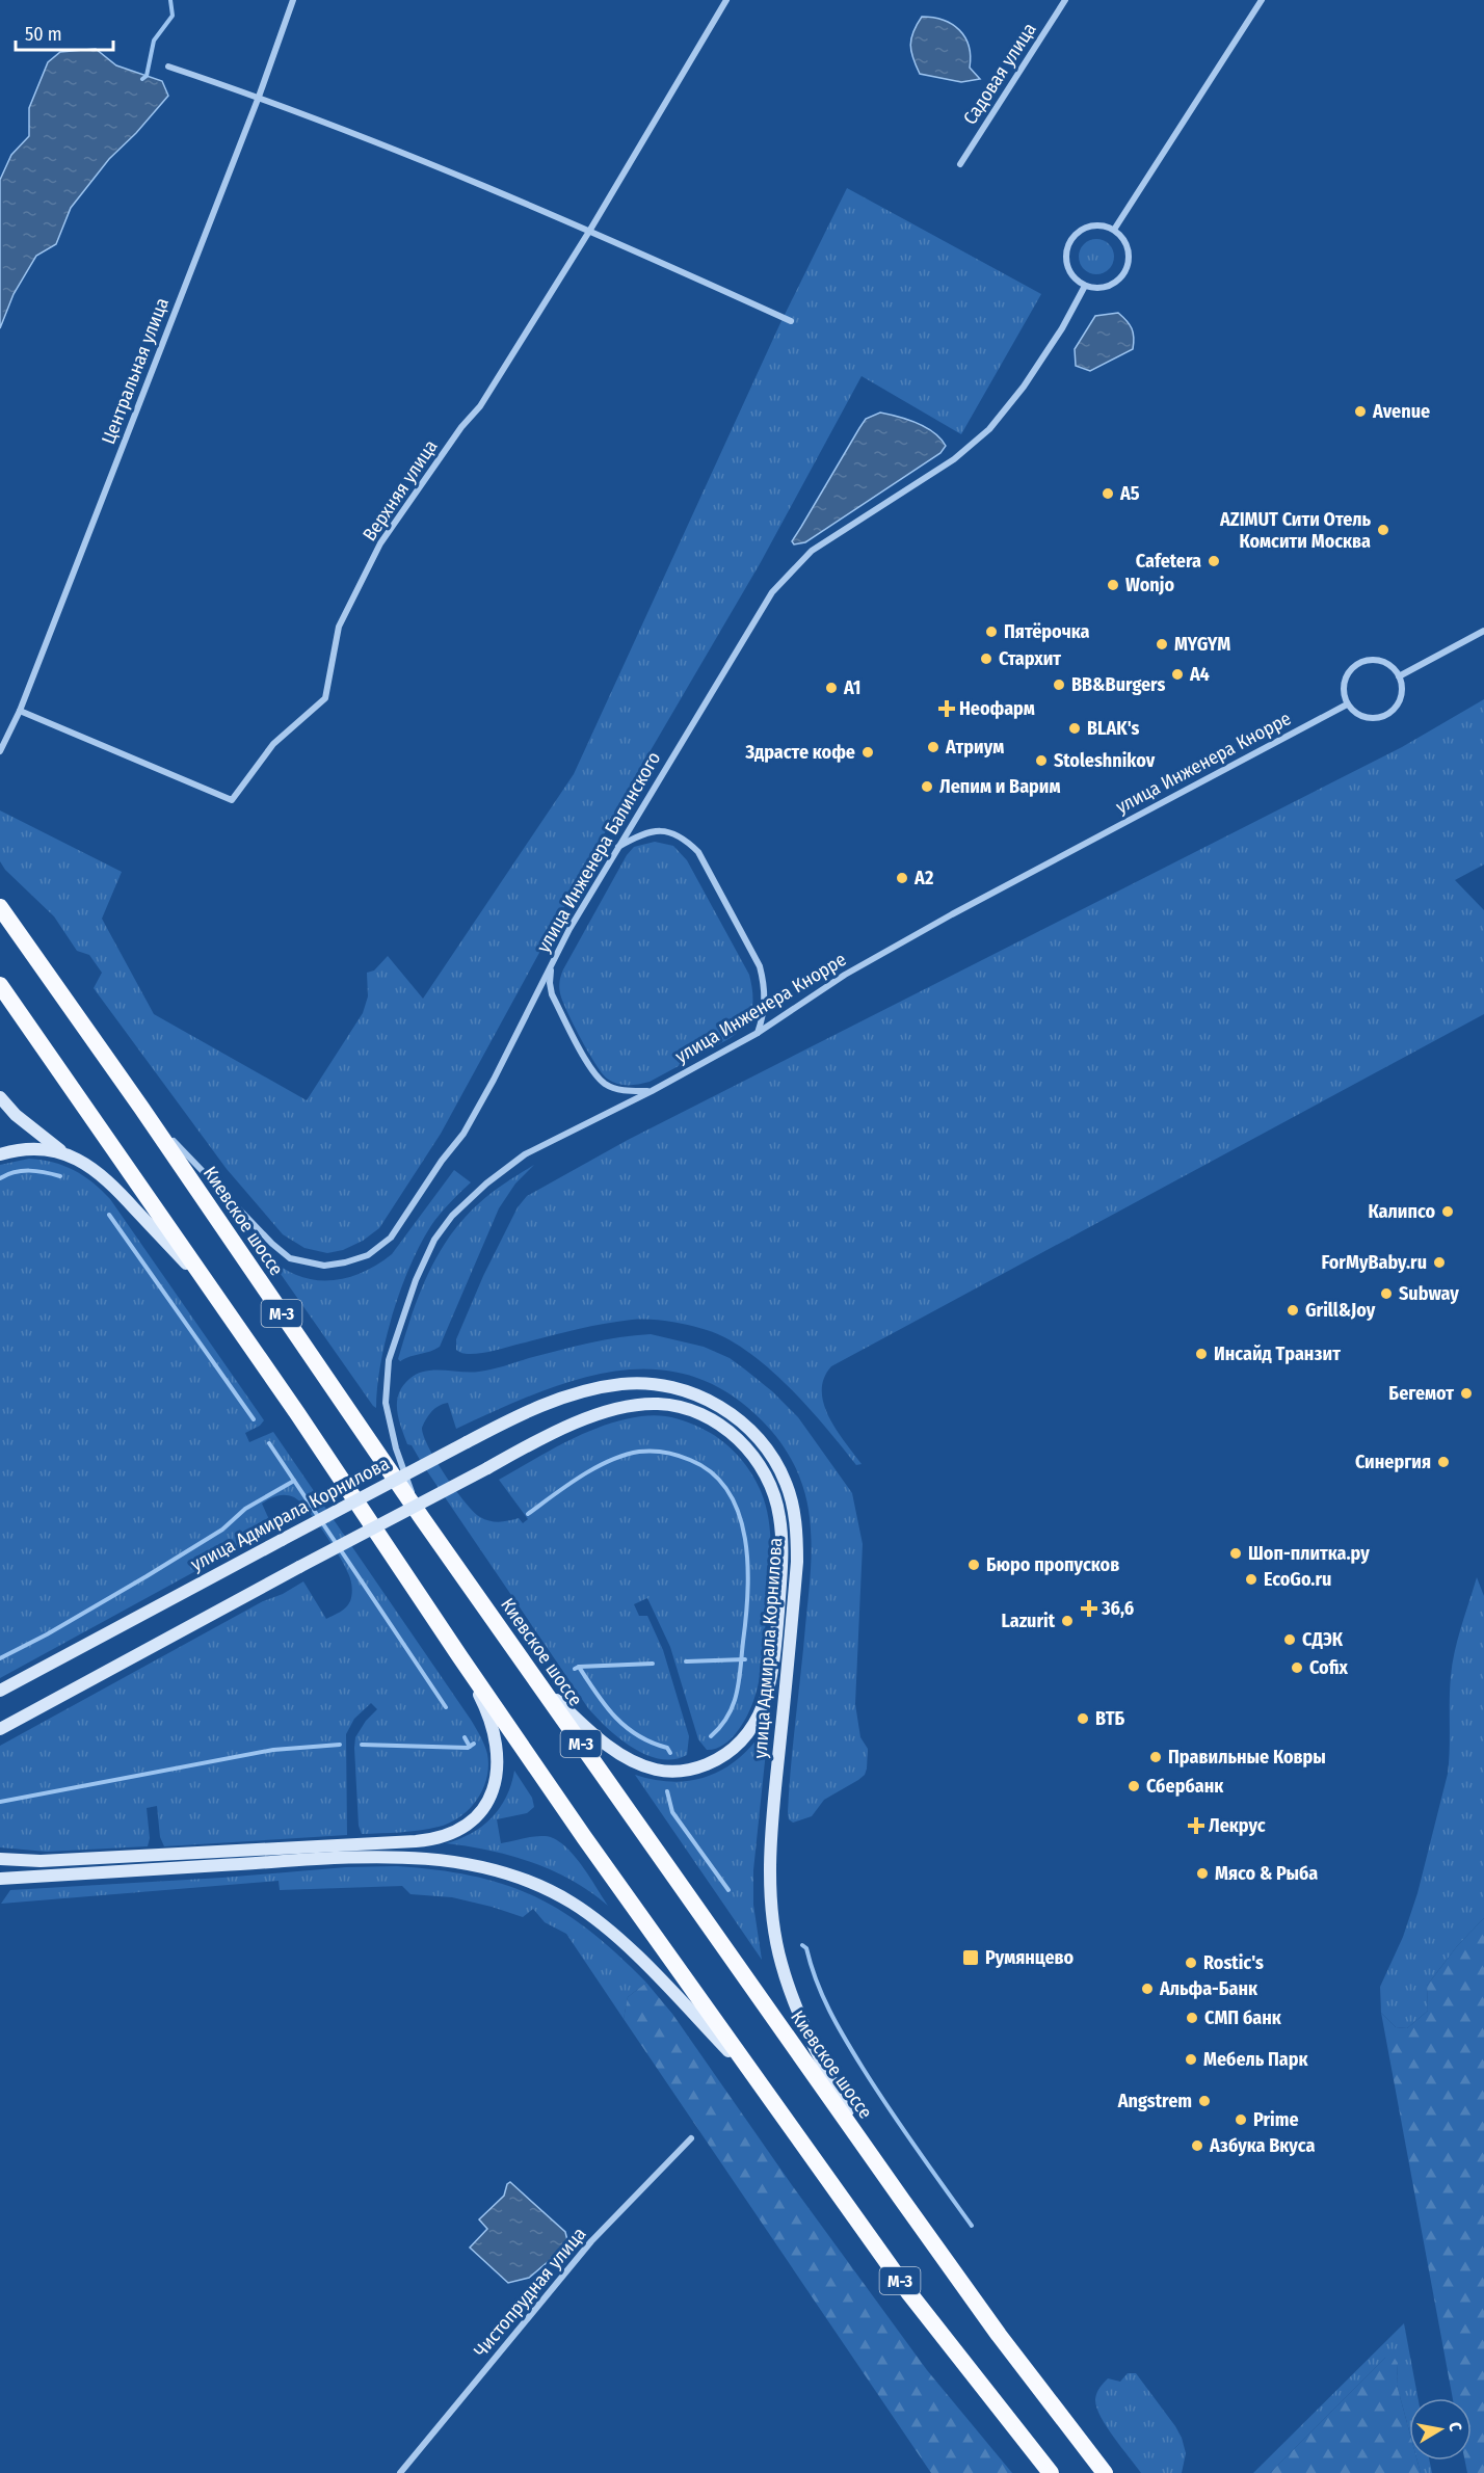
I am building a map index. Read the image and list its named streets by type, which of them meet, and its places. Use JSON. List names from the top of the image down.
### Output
{
  "streets": {
    "highway": ["Киевское шоссе", "М-3"],
    "main road": ["улица Адмирала Корнилова"],
    "street": [
      "Садовая улица",
      "Центральная улица",
      "Верхняя улица",
      "улица Инженера Кнорре",
      "улица Инженера Балинского",
      "Чистопрудная улица"
    ]
  },
  "crossings": [
    ["Центральная улица", "Верхняя улица"],
    ["улица Инженера Кнорре", "Киевское шоссе"],
    ["улица Инженера Балинского", "Киевское шоссе"],
    ["Киевское шоссе", "улица Адмирала Корнилова"]
  ],
  "places": {
    "other": [
      "Avenue",
      "А5",
      "AZIMUT Сити Отель Комсити Москва",
      "Cafetera",
      "Wonjo",
      "Пятёрочка",
      "MYGYM",
      "Стархит",
      "А4",
      "BB&Burgers",
      "А1",
      "BLAK's",
      "Атриум",
      "Здрасте кофе",
      "Stoleshnikov",
      "Лепим и Варим",
      "А2",
      "Калипсо",
      "ForMyBaby.ru",
      "Subway",
      "Grill&Joy",
      "Инсайд Транзит",
      "Бегемот",
      "Синергия",
      "Шоп-плитка.ру",
      "Бюро пропусков",
      "EcoGo.ru",
      "Lazurit",
      "СДЭК",
      "Cofix",
      "ВТБ",
      "Правильные Ковры",
      "Сбербанк",
      "Мясо & Рыба",
      "Rostic's",
      "Альфа-Банк",
      "СМП банк",
      "Мебель Парк",
      "Angstrem",
      "Prime",
      "Азбука Вкуса"
    ],
    "health": ["Неофарм", "36,6", "Лекрус"],
    "transit": ["Румянцево"]
  },
  "scale_bar": "50 m",
  "north": "right"
}
